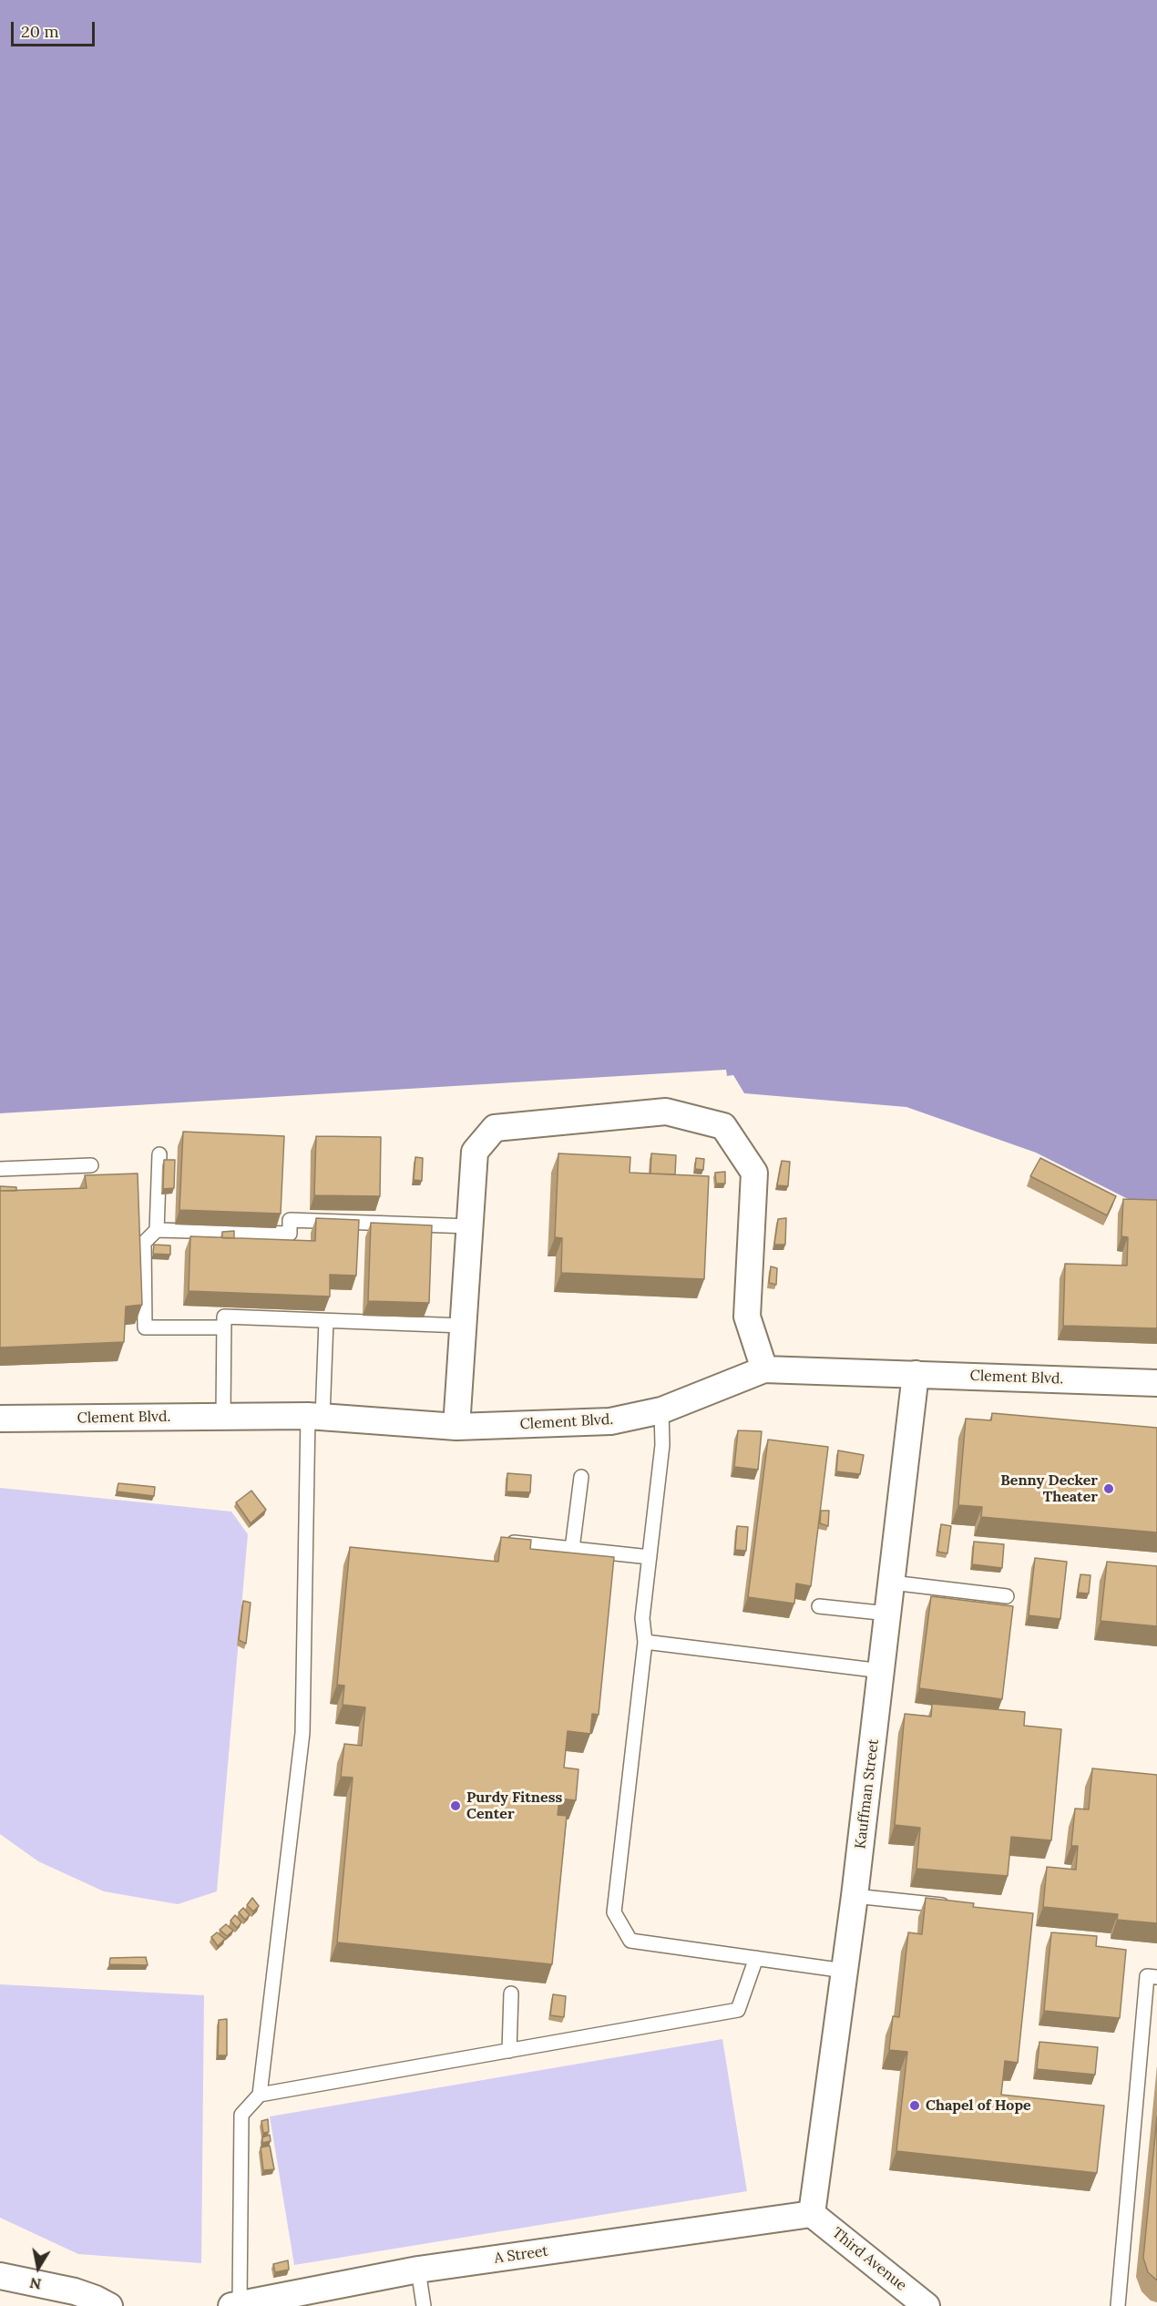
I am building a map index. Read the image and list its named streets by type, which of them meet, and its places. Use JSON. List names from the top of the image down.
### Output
{
  "streets": {
    "street": [
      "Clement Blvd.",
      "Kauffman Street",
      "A Street",
      "Third Avenue"
    ]
  },
  "crossings": [
    ["Clement Blvd.", "Kauffman Street"],
    ["Kauffman Street", "A Street"],
    ["Kauffman Street", "Third Avenue"],
    ["A Street", "Third Avenue"]
  ],
  "places": ["Benny Decker Theater", "Purdy Fitness Center", "Chapel of Hope"],
  "scale_bar": "20 m",
  "north": "bottom"
}
